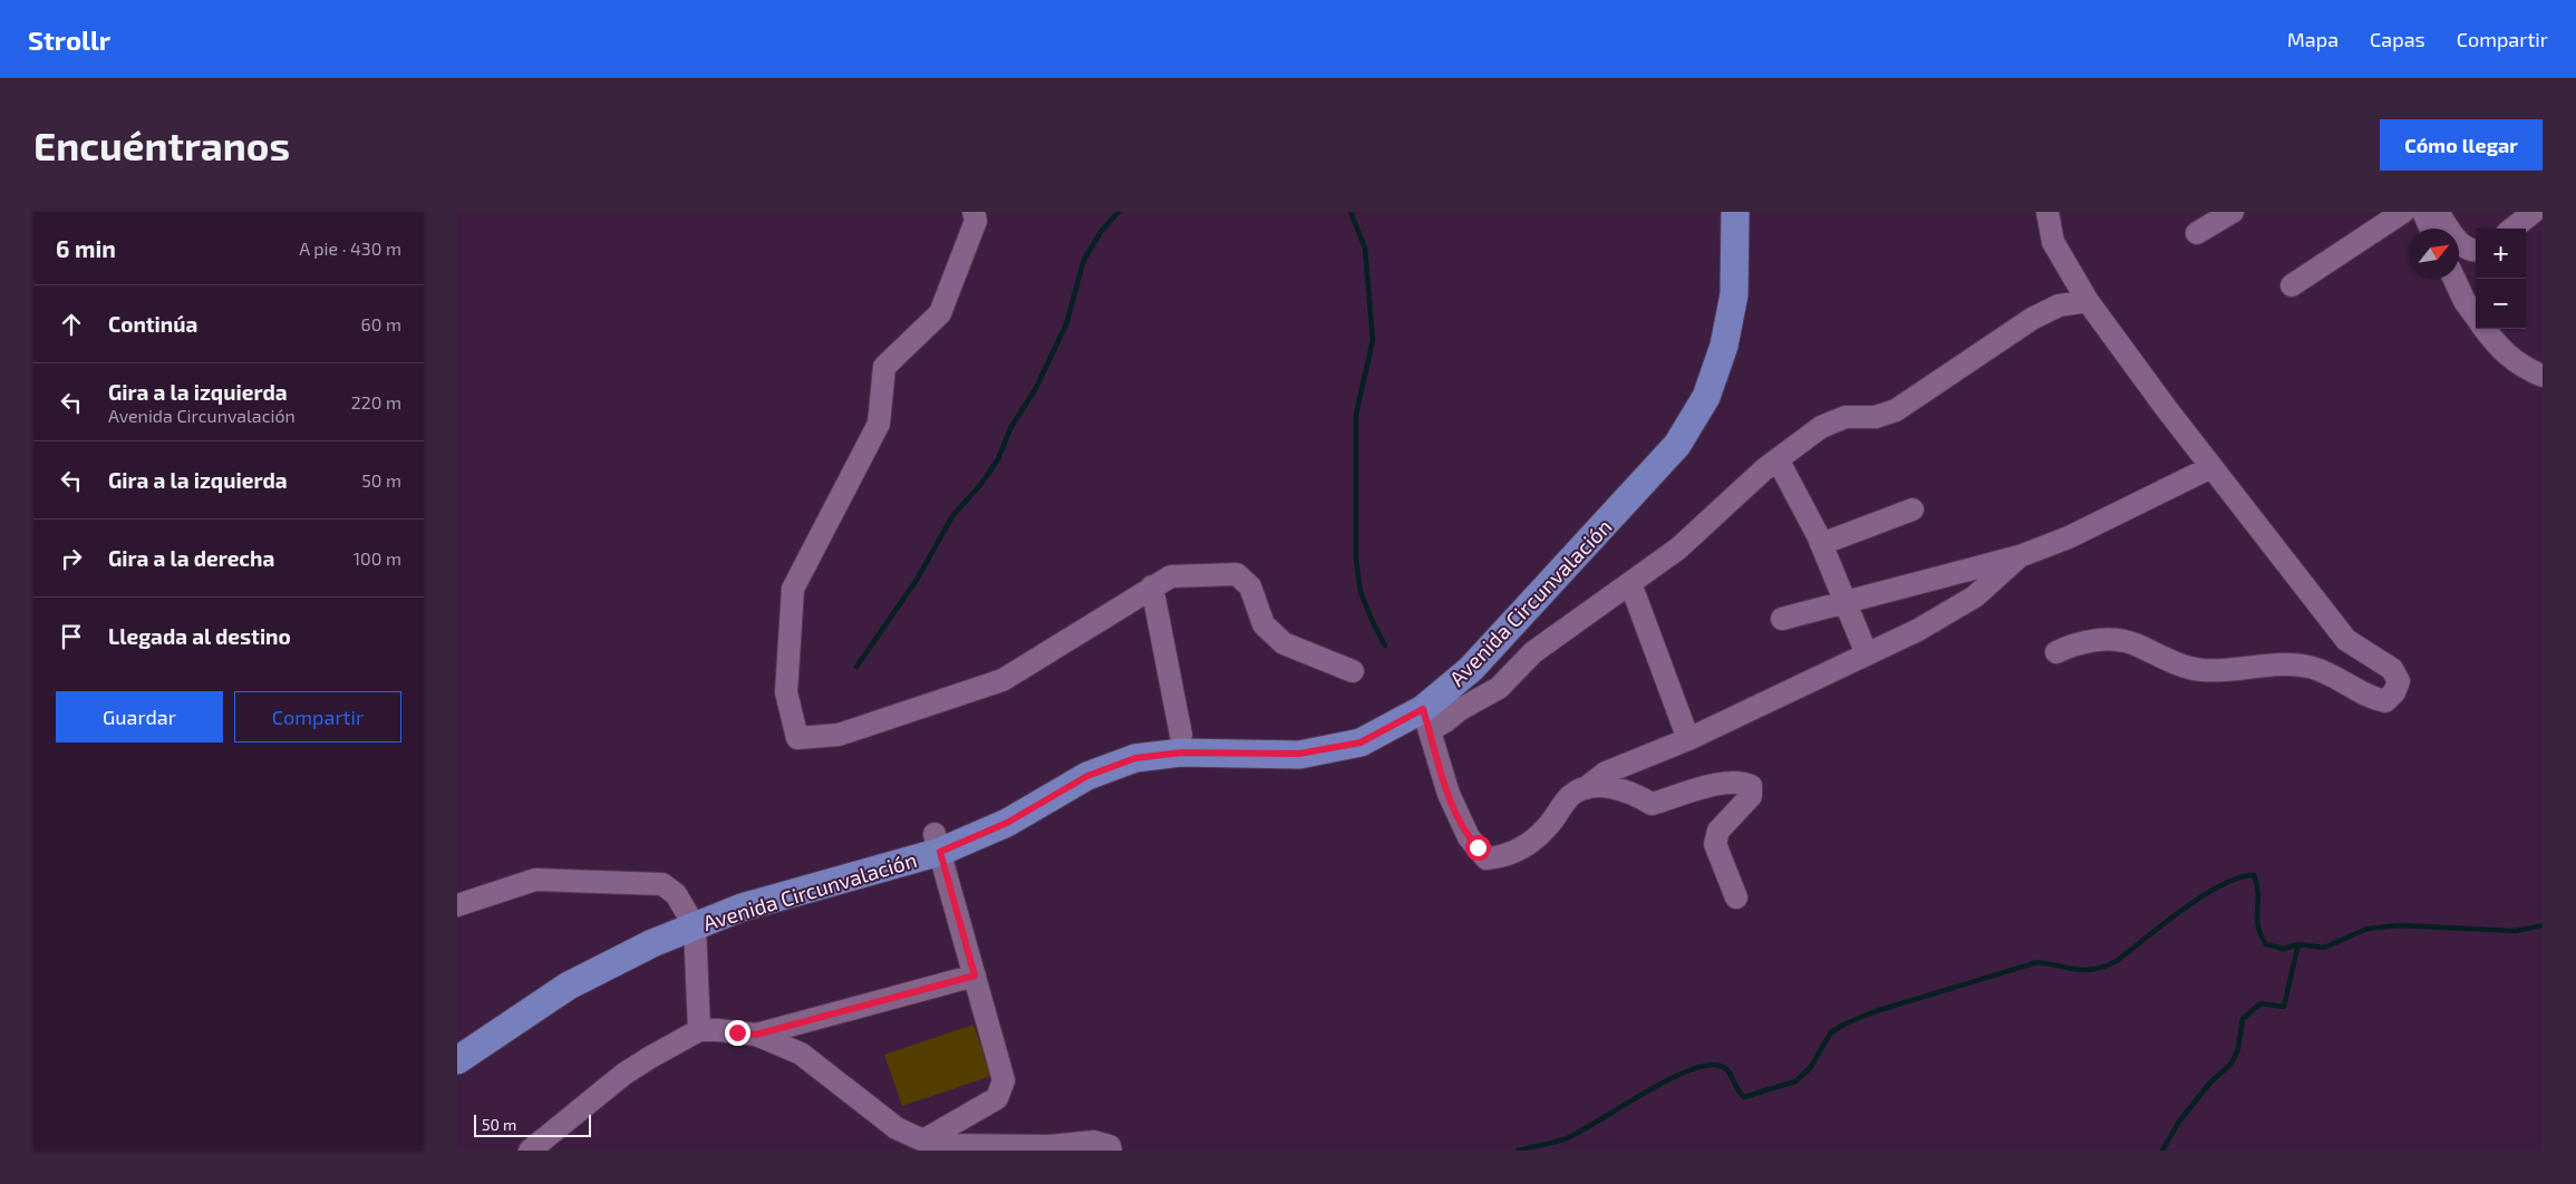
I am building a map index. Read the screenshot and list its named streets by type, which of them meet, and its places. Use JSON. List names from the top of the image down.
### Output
{
  "streets": {
    "main road": ["Avenida Circunvalación"]
  },
  "scale_bar": "50 m",
  "north": "top right",
  "page": {
    "header": "Strollr",
    "nav": ["Mapa", "Capas", "Compartir"],
    "buttons": [
      "Cómo llegar",
      ["Guardar", "Compartir"]
    ],
    "title": "Encuéntranos",
    "heading": ["6 min", "A pie · 430 m"],
    "map_buttons": ["+", "−"],
    "list": [
      ["Continúa", "60 m"],
      ["Gira a la izquierda", "Avenida Circunvalación", "220 m"],
      ["Gira a la izquierda", "50 m"],
      ["Gira a la derecha", "100 m"],
      "Llegada al destino"
    ],
    "scale": "50 m"
  }
}
